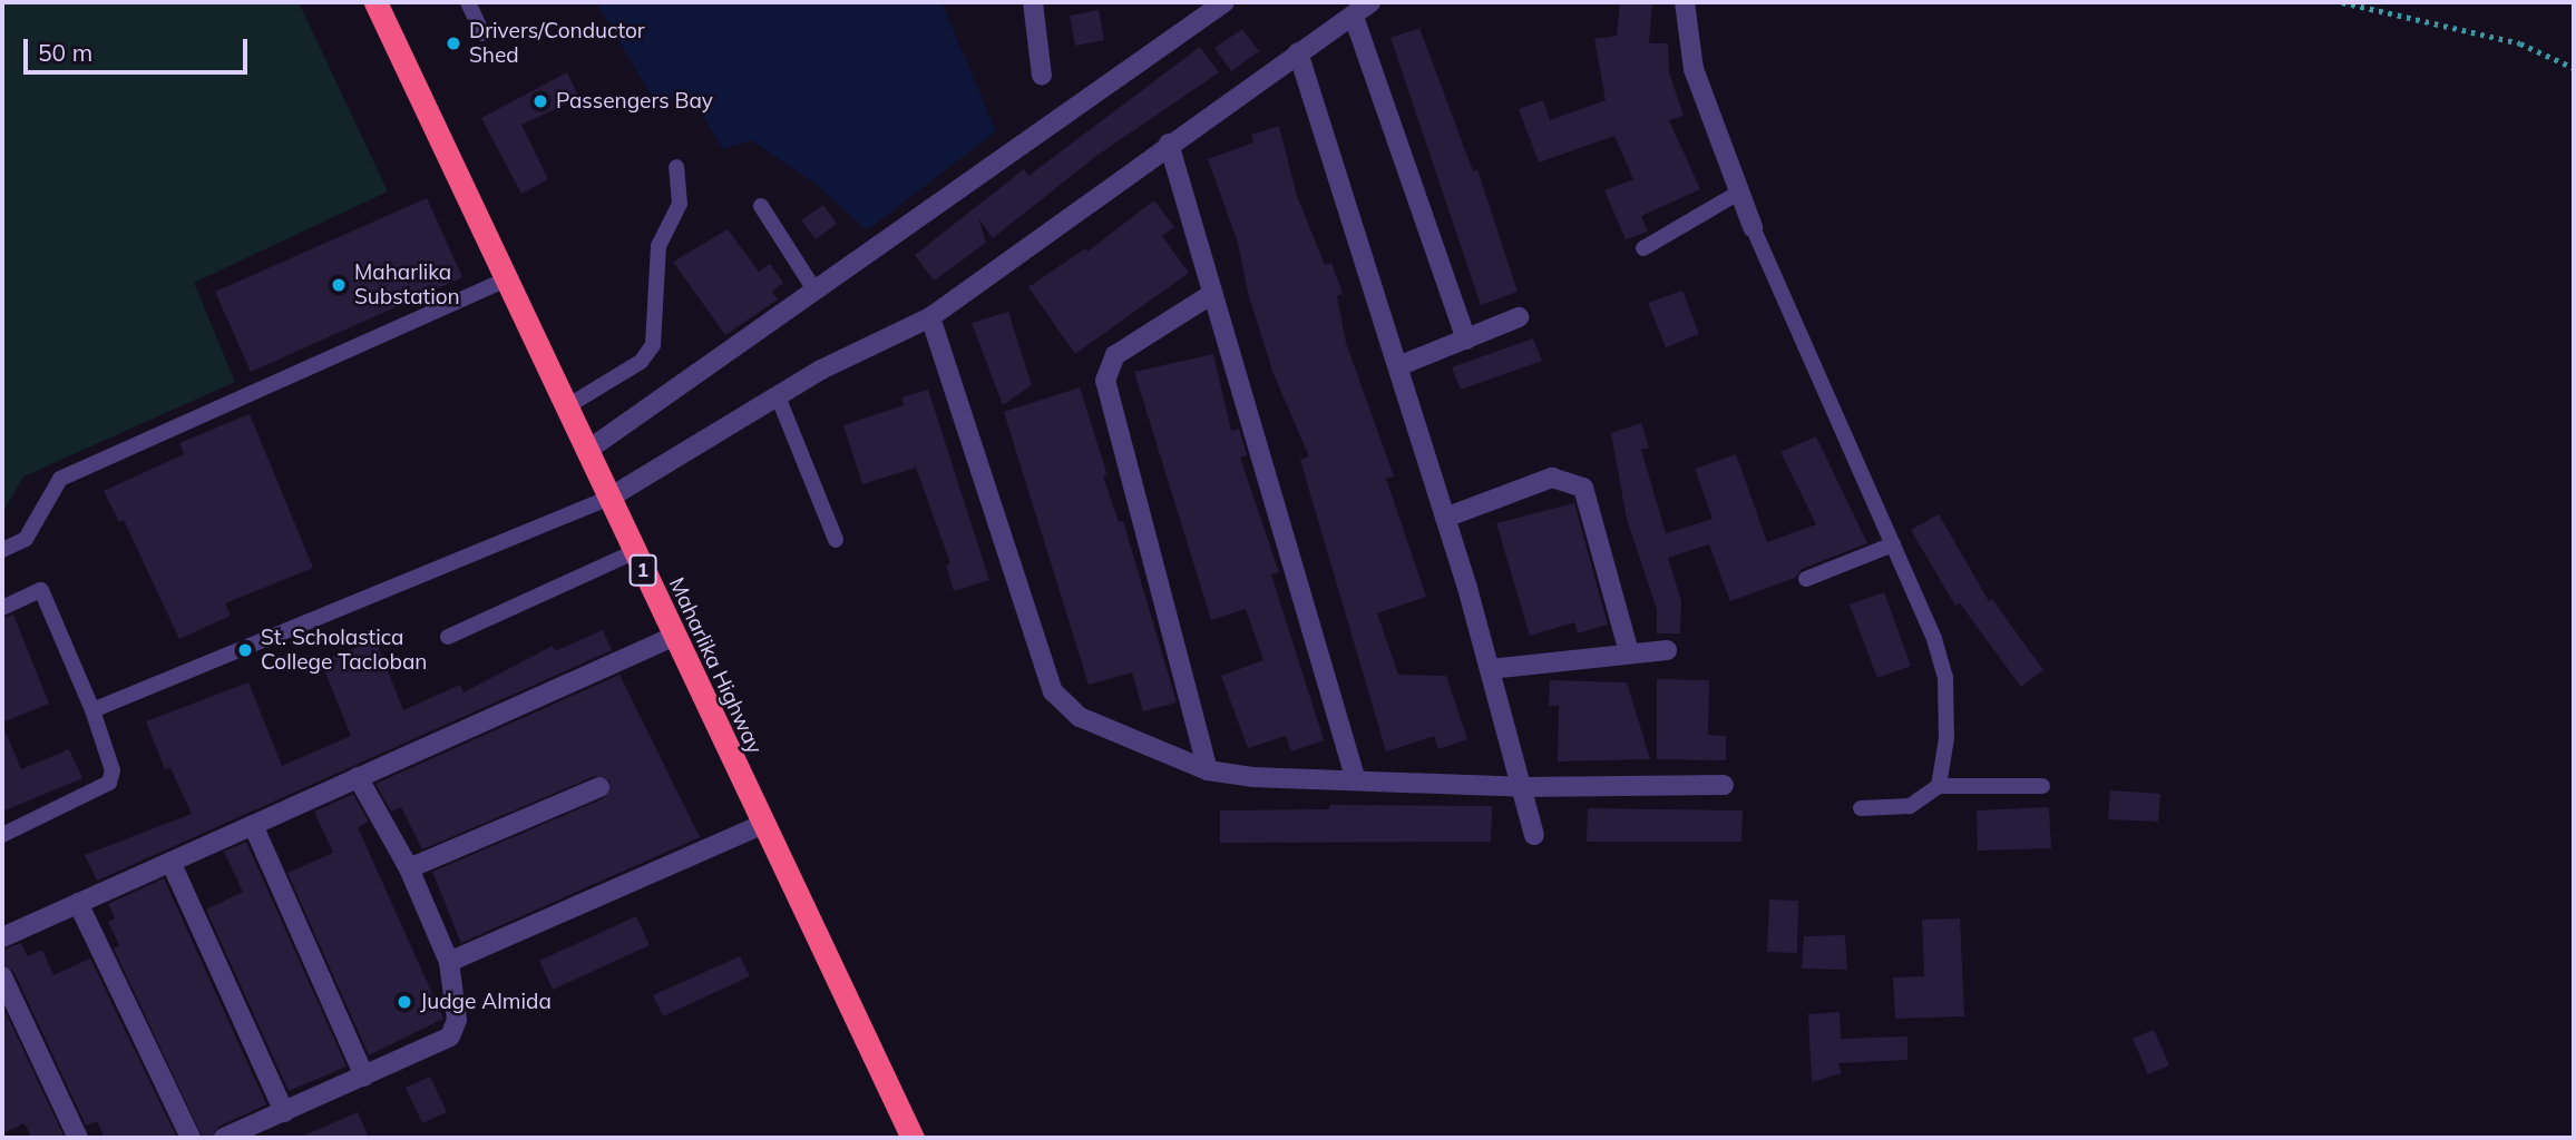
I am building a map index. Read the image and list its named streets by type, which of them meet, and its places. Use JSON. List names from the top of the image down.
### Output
{
  "streets": {
    "highway": ["1", "Maharlika Highway"]
  },
  "places": [
    "Drivers/Conductor Shed",
    "Passengers Bay",
    "Maharlika Substation",
    "St. Scholastica College Tacloban",
    "Judge Almida"
  ],
  "scale_bar": "50 m"
}
